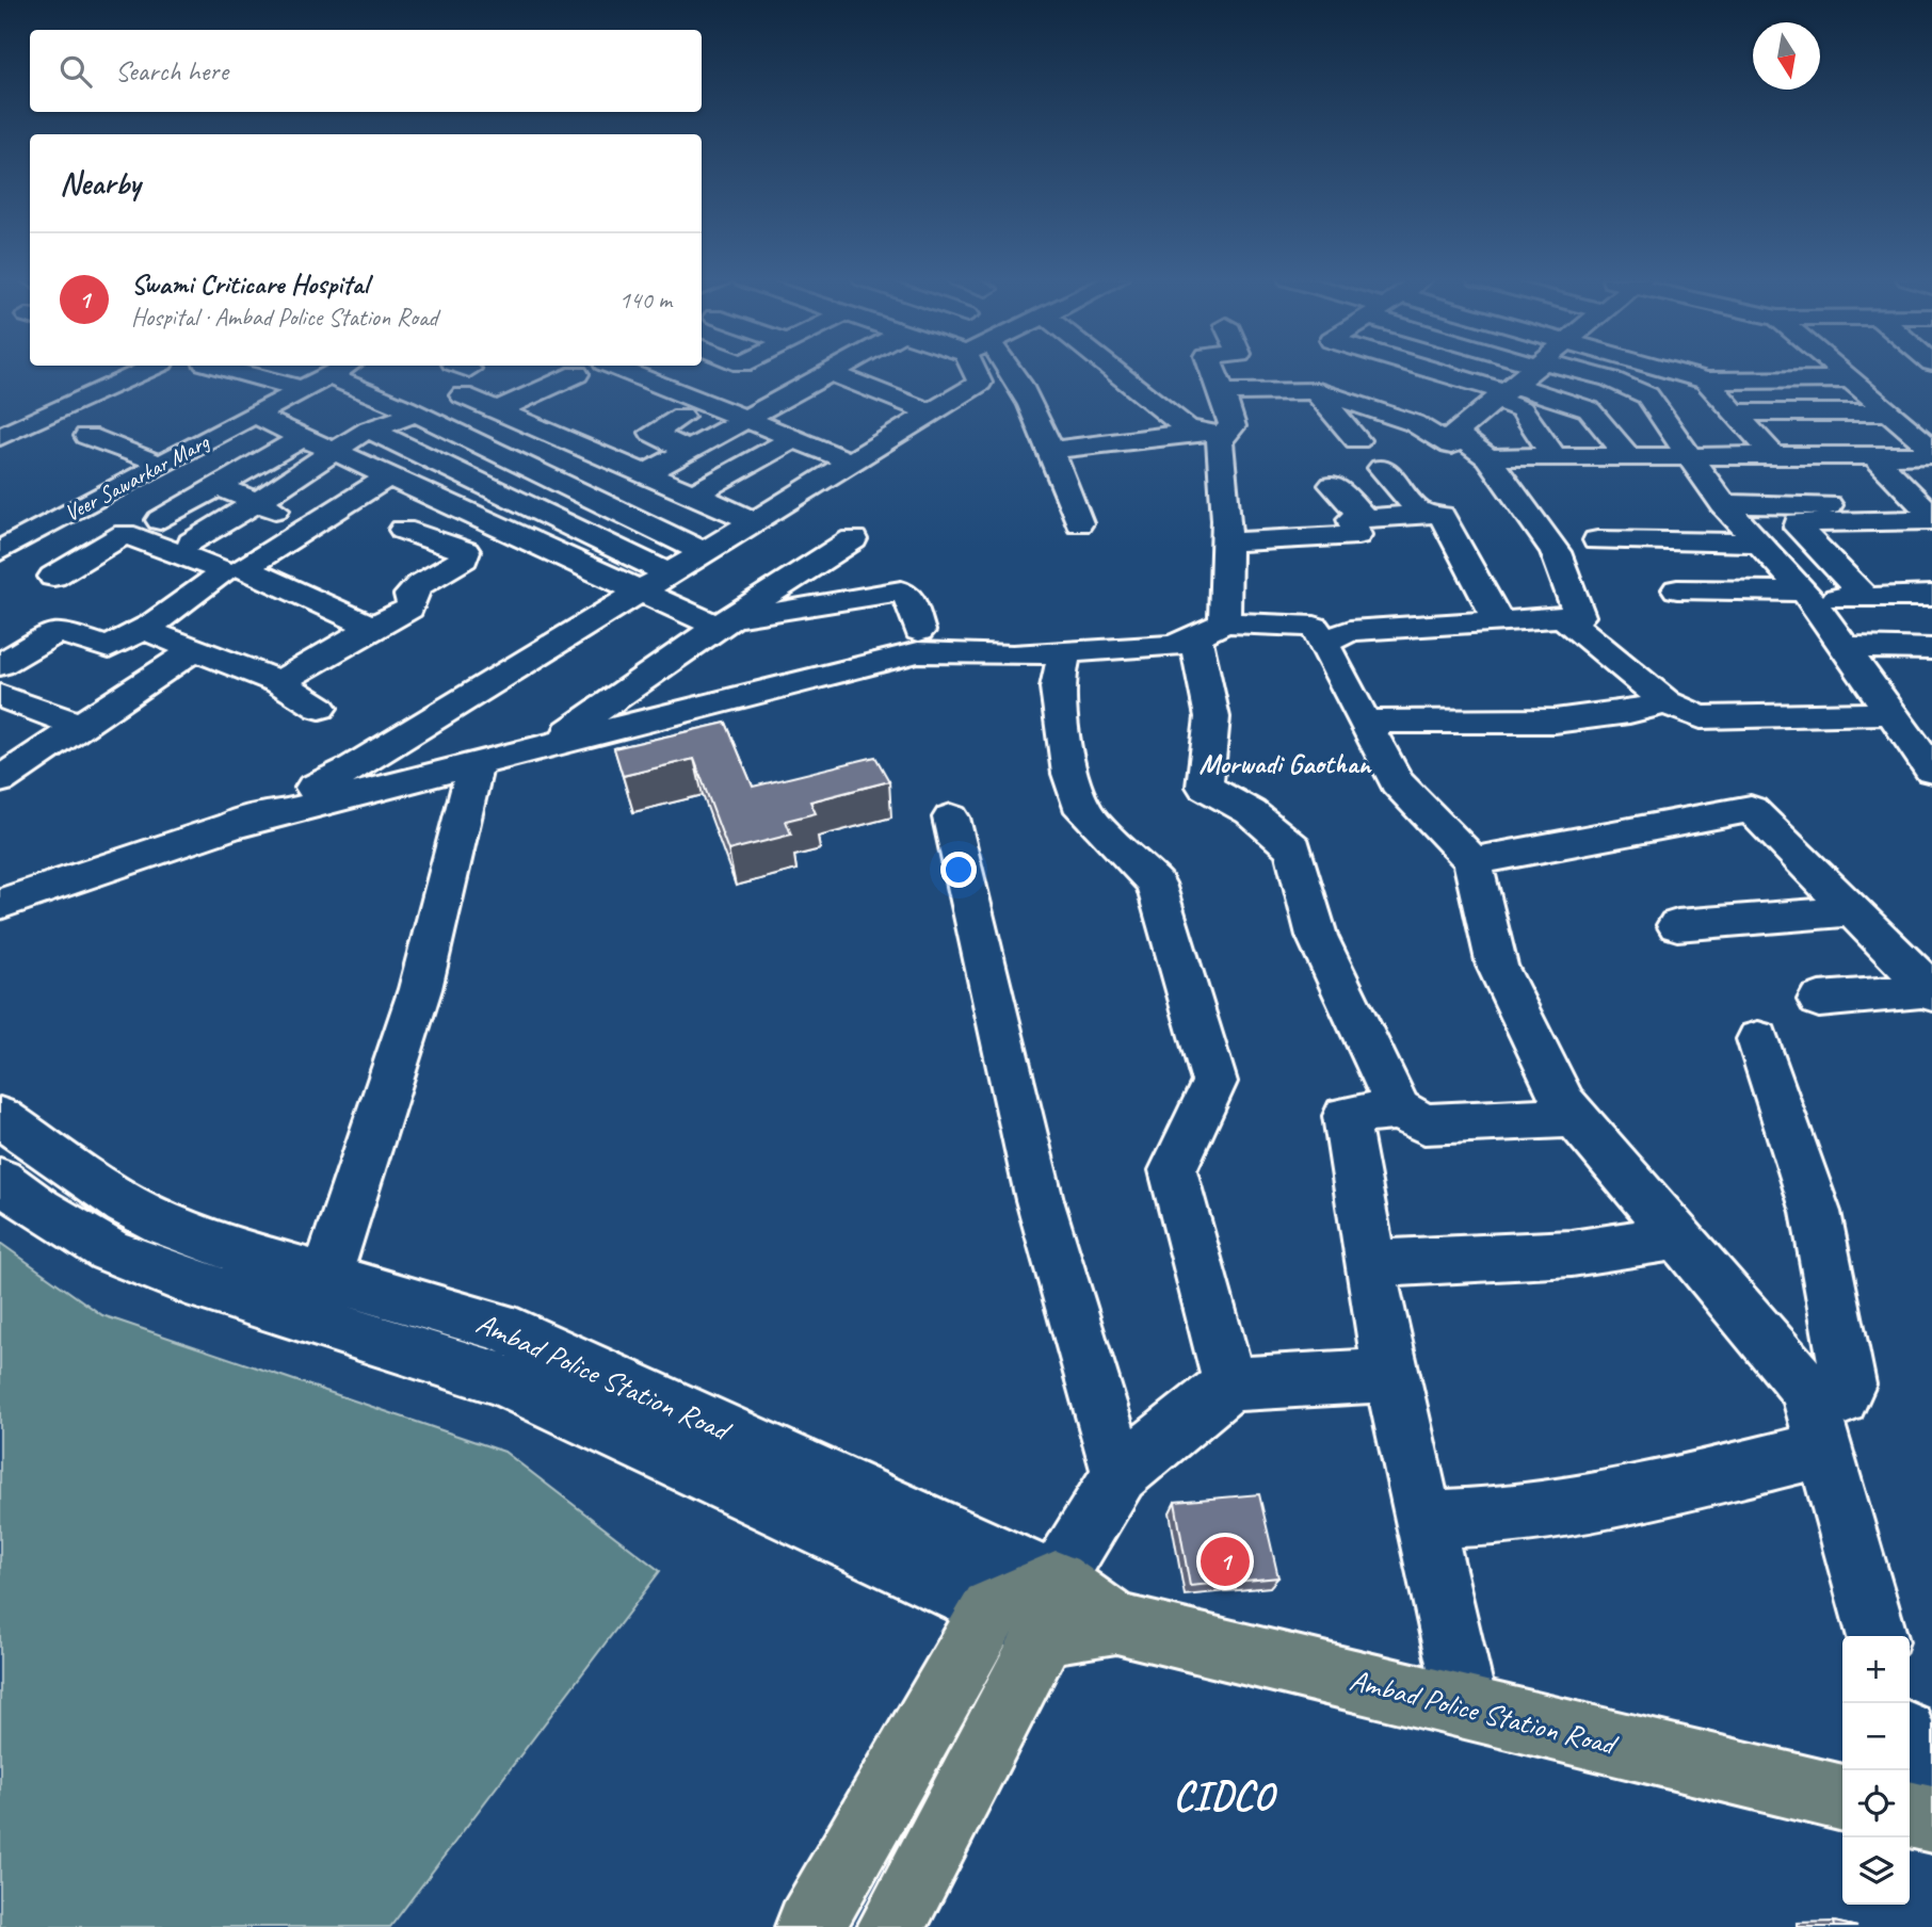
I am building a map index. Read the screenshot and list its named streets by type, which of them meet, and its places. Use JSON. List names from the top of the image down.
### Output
{
  "streets": {
    "main road": ["Ambad Police Station Road"],
    "street": ["Veer Sawarkar Marg"]
  },
  "districts": ["Morwadi Gaothan", "CIDCO"],
  "north": "bottom",
  "page": {
    "search": "Search here",
    "heading": "Nearby",
    "list": [
      {
        "mark": "1",
        "name": "Swami Criticare Hospital",
        "note": "Hospital · Ambad Police Station Road",
        "value": "140 m"
      }
    ],
    "pins": "1",
    "map_buttons": ["+", "−"]
  }
}
